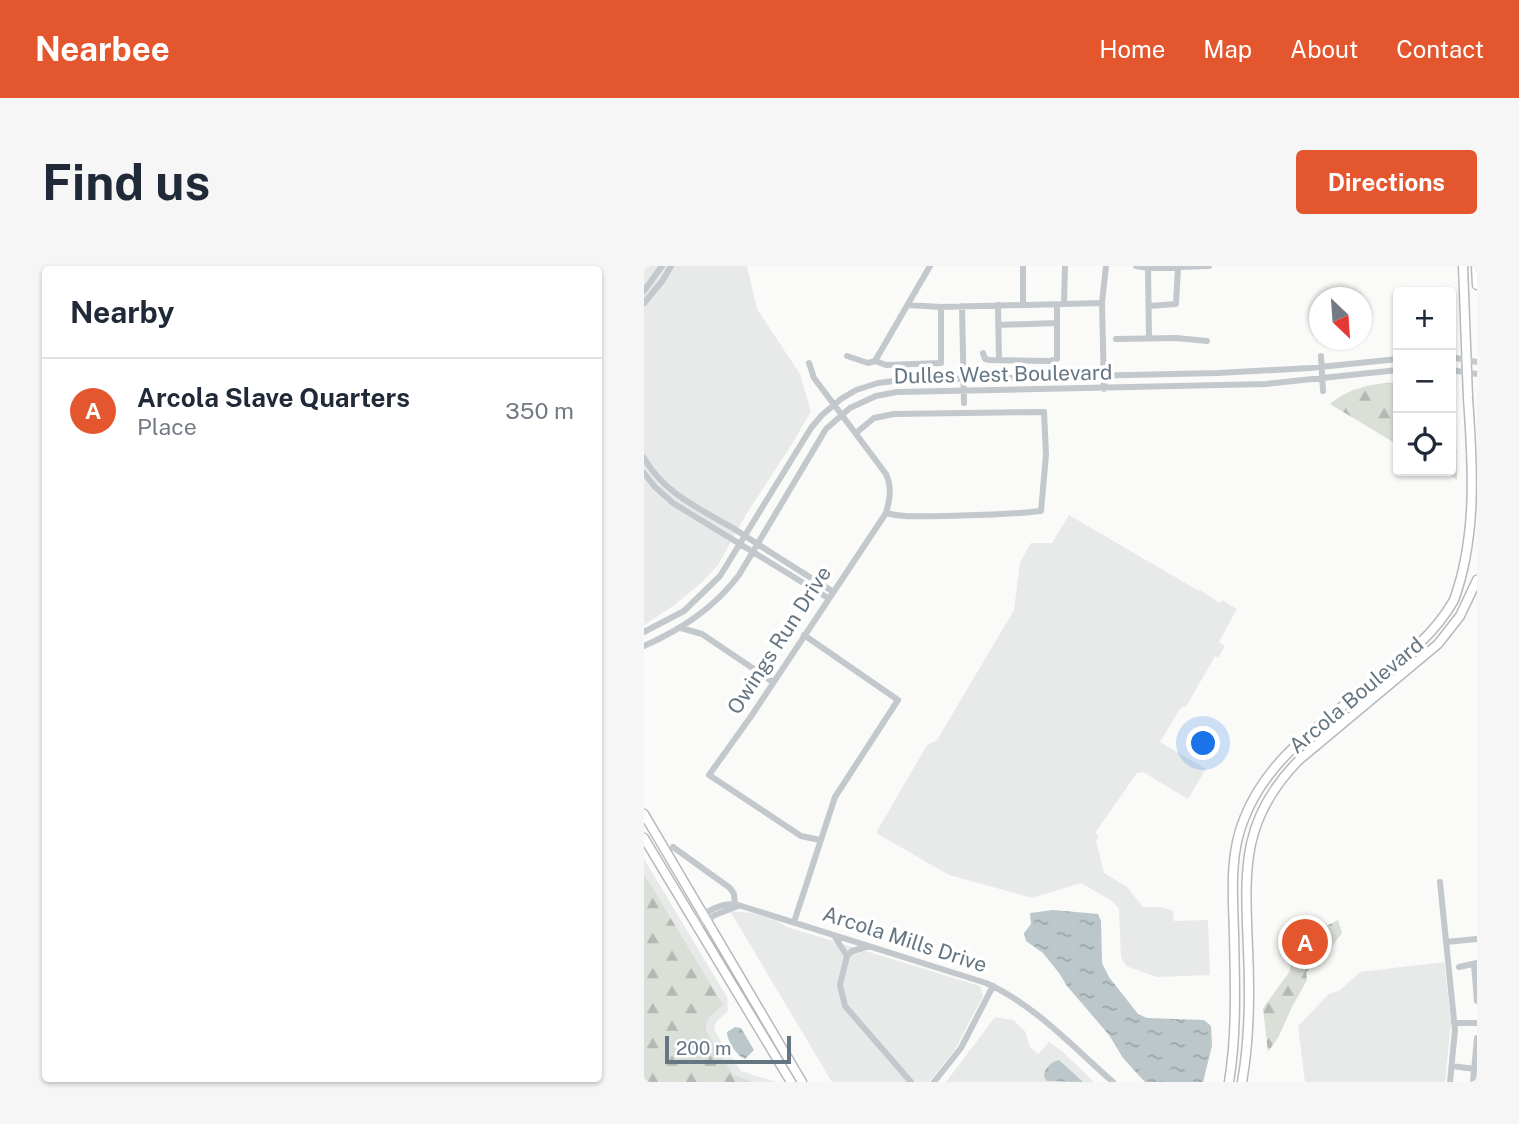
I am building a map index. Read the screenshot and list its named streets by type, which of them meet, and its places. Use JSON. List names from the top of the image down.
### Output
{
  "streets": {
    "main road": ["Arcola Boulevard"],
    "street": ["Dulles West Boulevard", "Owings Run Drive", "Arcola Mills Drive"]
  },
  "crossings": [
    ["Dulles West Boulevard", "Owings Run Drive"]
  ],
  "scale_bar": "200 m",
  "north": "bottom right",
  "page": {
    "header": "Nearbee",
    "nav": [
      "Home",
      "Map",
      "About",
      "Contact"
    ],
    "buttons": "Directions",
    "title": "Find us",
    "heading": "Nearby",
    "map_buttons": ["+", "−"],
    "list": [
      {
        "mark": "A",
        "name": "Arcola Slave Quarters",
        "note": "Place",
        "value": "350 m"
      }
    ],
    "pins": "A",
    "scale": "200 m"
  }
}
